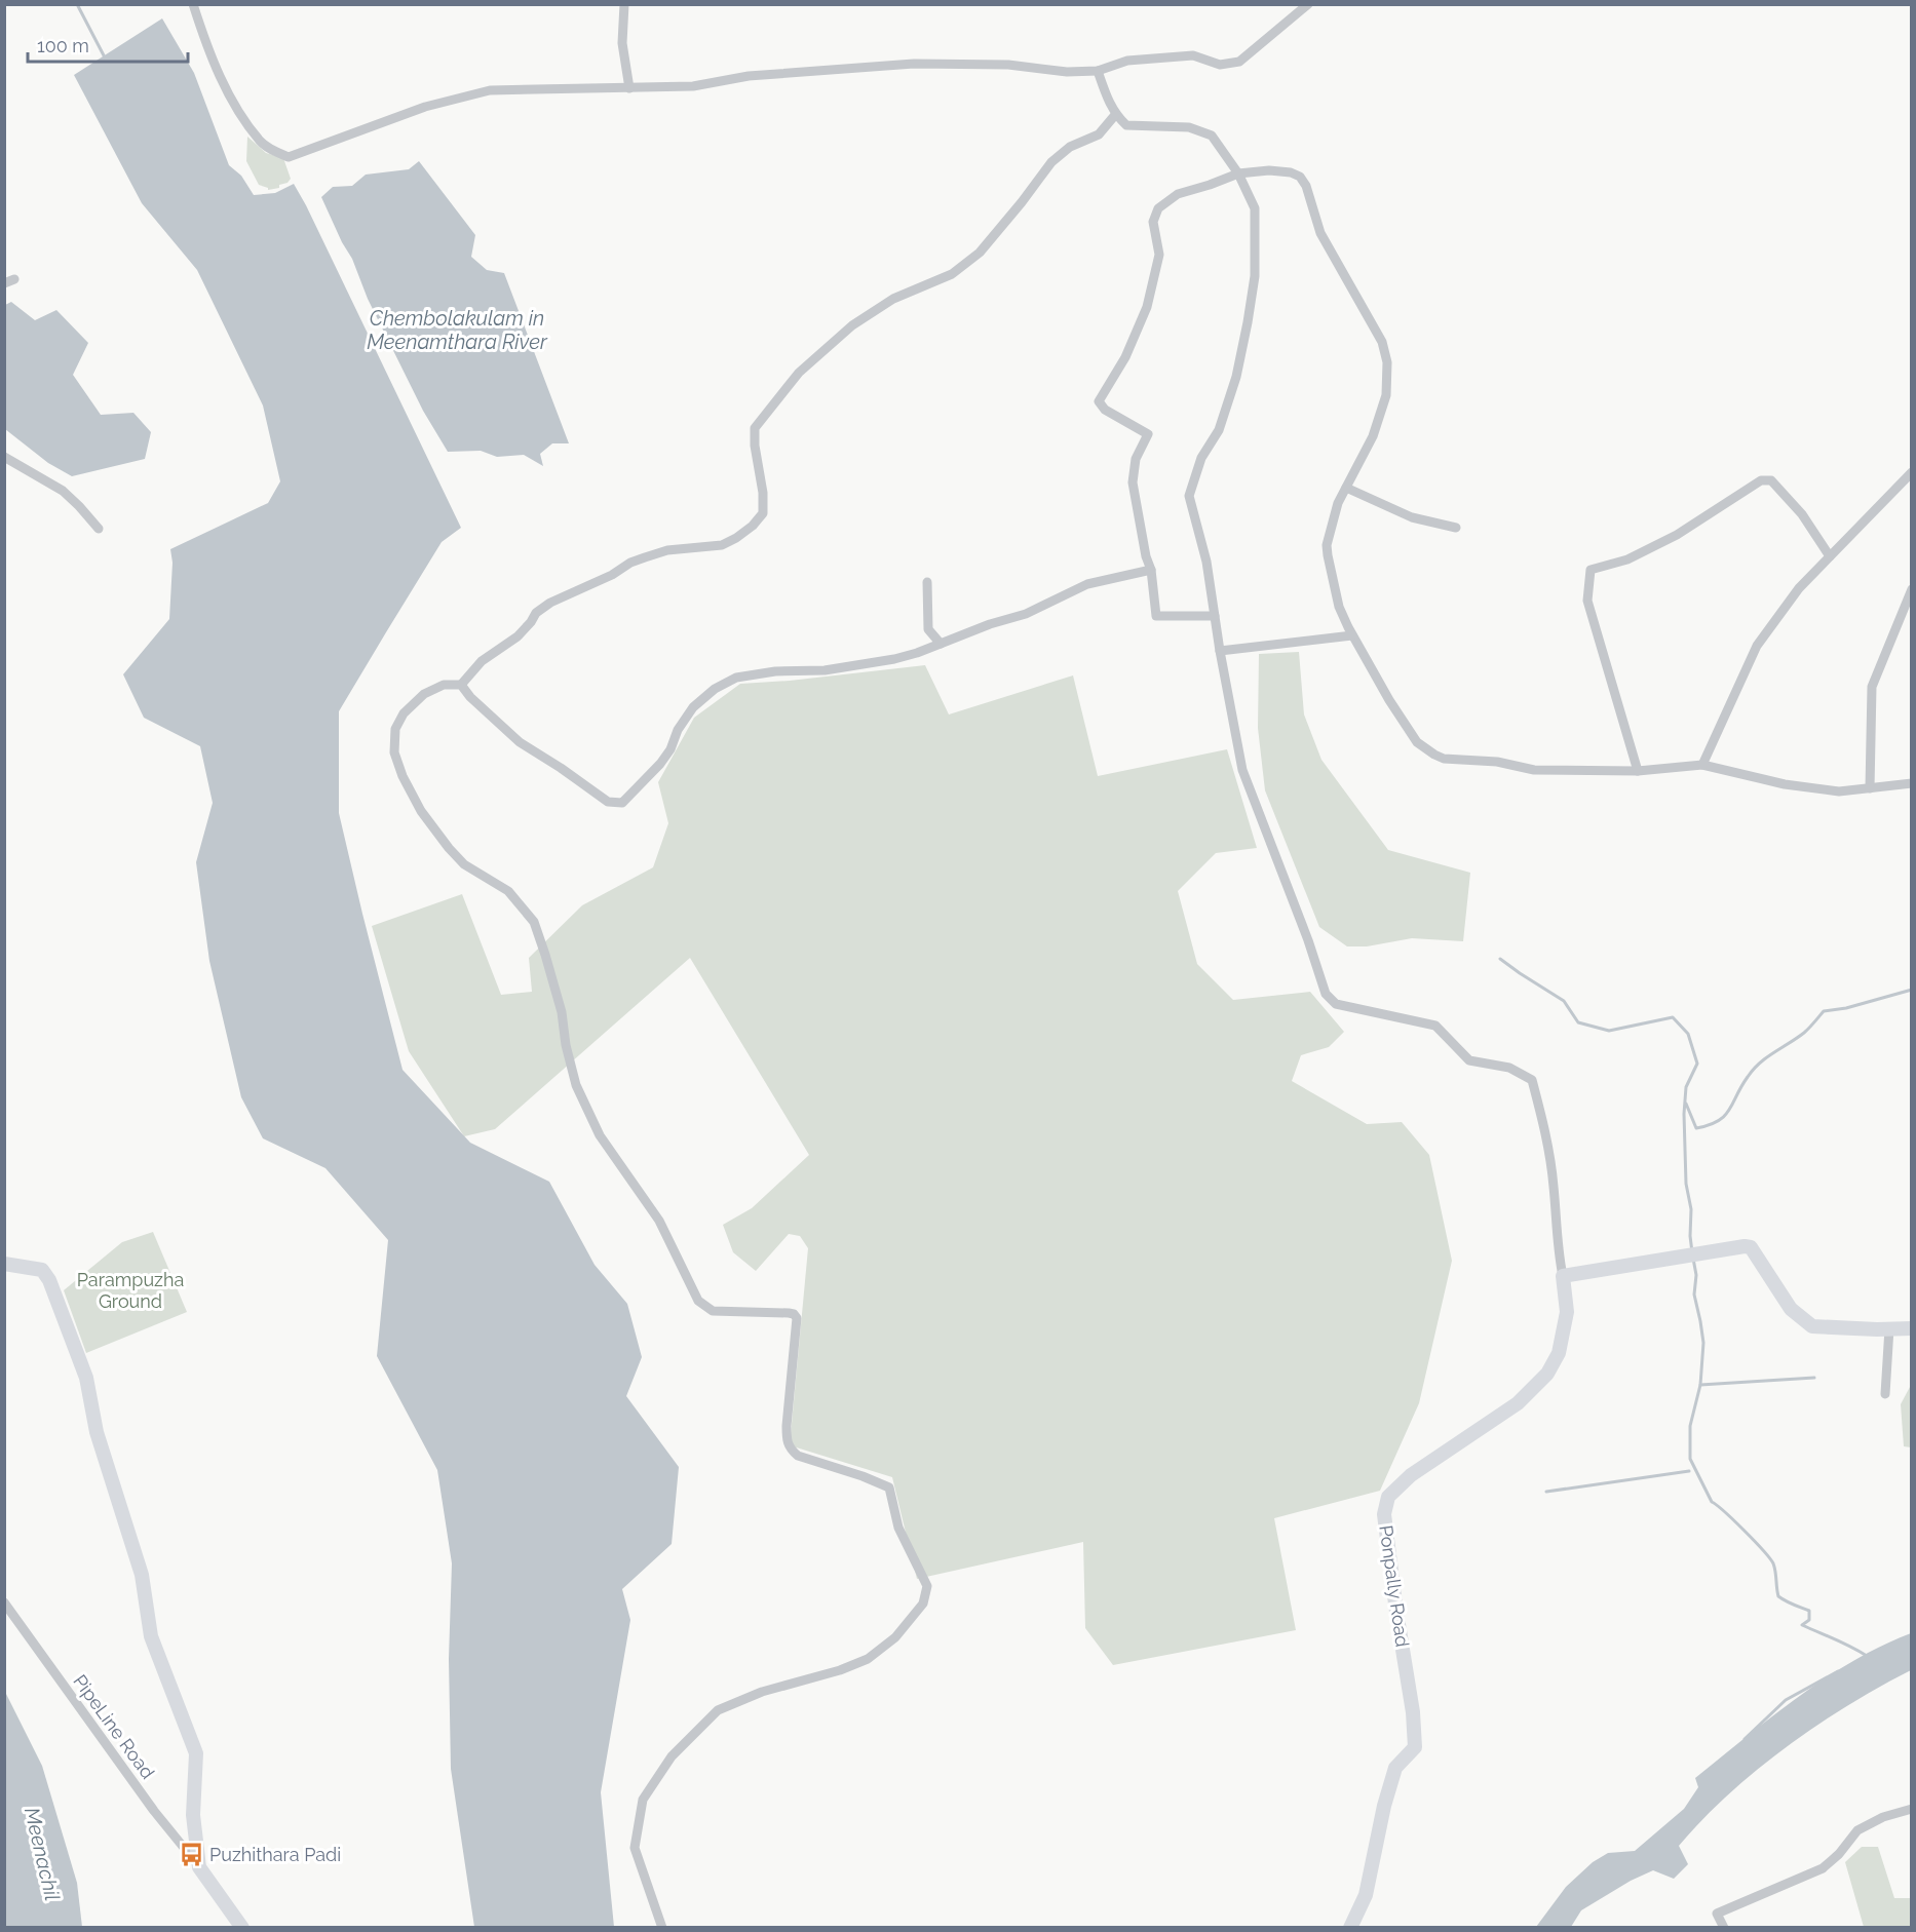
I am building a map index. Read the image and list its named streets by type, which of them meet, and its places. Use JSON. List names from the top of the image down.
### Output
{
  "streets": {
    "main road": ["Ponpally Road"],
    "street": ["PipeLine Road"]
  },
  "water": ["Chembolakulam in Meenamthara River", "Meenachil"],
  "parks": ["Parampuzha Ground"],
  "places": {
    "bus stop": ["Puzhithara Padi"]
  },
  "scale_bar": "100 m"
}
